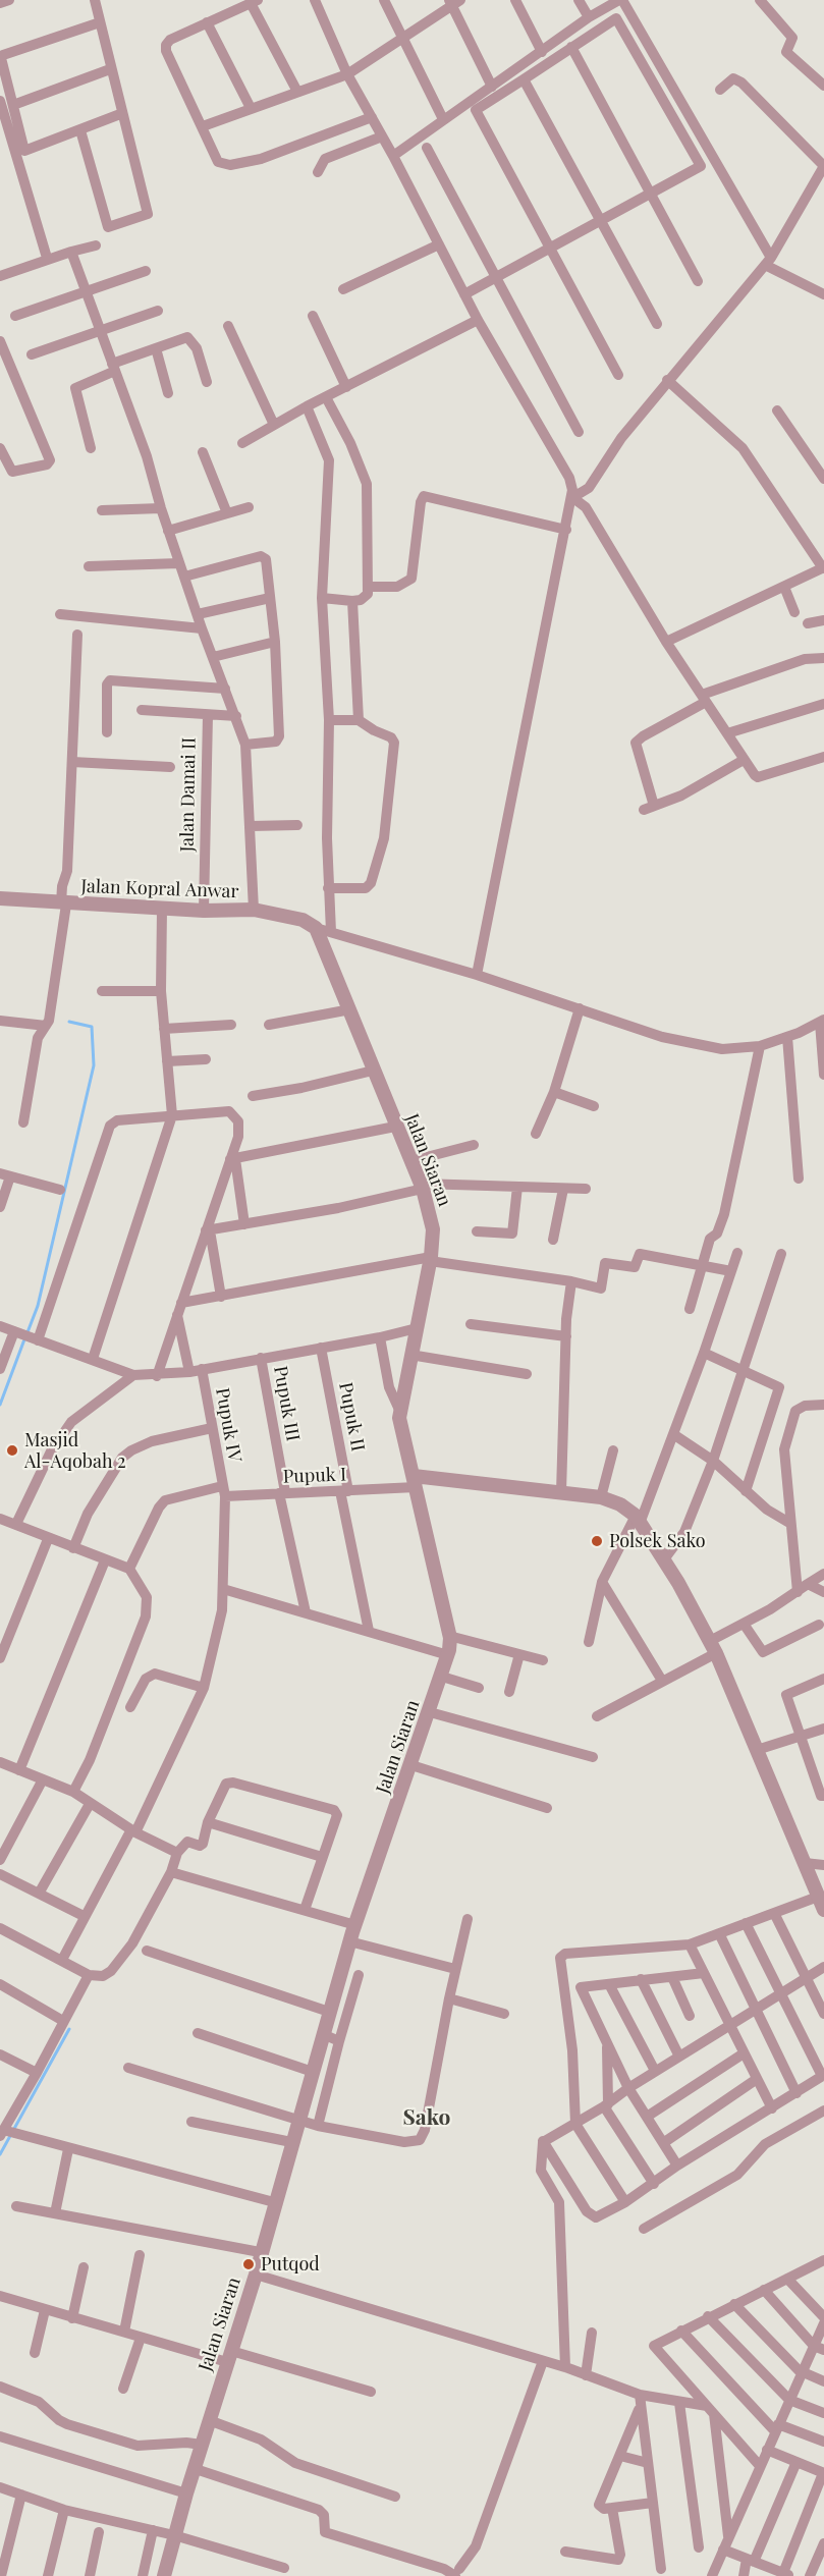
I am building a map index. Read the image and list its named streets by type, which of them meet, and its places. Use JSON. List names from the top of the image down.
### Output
{
  "streets": {
    "street": [
      "Jalan Damai II",
      "Jalan Kopral Anwar",
      "Jalan Siaran",
      "Pupuk III",
      "Pupuk II",
      "Pupuk IV",
      "Pupuk I"
    ]
  },
  "crossings": [
    ["Jalan Damai II", "Jalan Kopral Anwar"],
    ["Jalan Kopral Anwar", "Jalan Siaran"],
    ["Jalan Siaran", "Pupuk I"],
    ["Pupuk III", "Pupuk I"],
    ["Pupuk II", "Pupuk I"],
    ["Pupuk IV", "Pupuk I"]
  ],
  "districts": ["Sako"],
  "places": ["Masjid Al-Aqobah 2", "Polsek Sako", "Putqod"]
}
